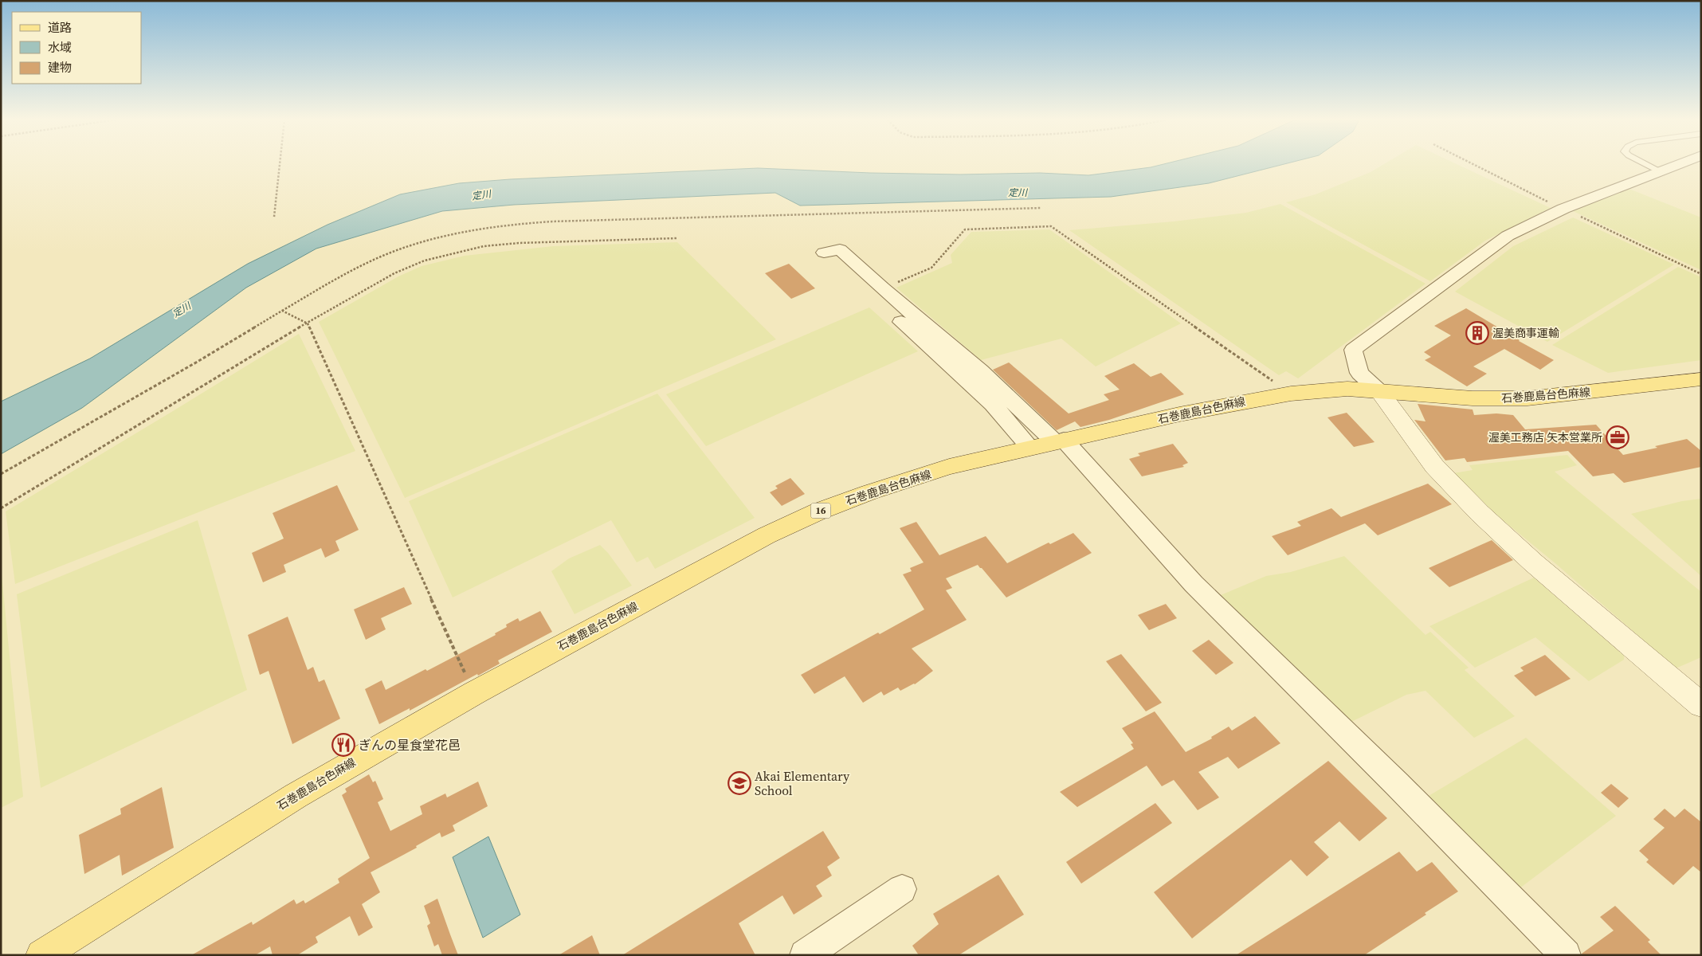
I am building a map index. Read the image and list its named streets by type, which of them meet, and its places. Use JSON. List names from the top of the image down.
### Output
{
  "streets": {
    "main road": ["石巻鹿島台色麻線", "16"]
  },
  "water": ["定川"],
  "places": {
    "building": ["渥美商事運輸"],
    "office": ["渥美工務店 矢本営業所"],
    "restaurant": ["ぎんの星食堂花邑"],
    "school or university": ["Akai Elementary School"]
  },
  "legend": ["道路", "水域", "建物"]
}
